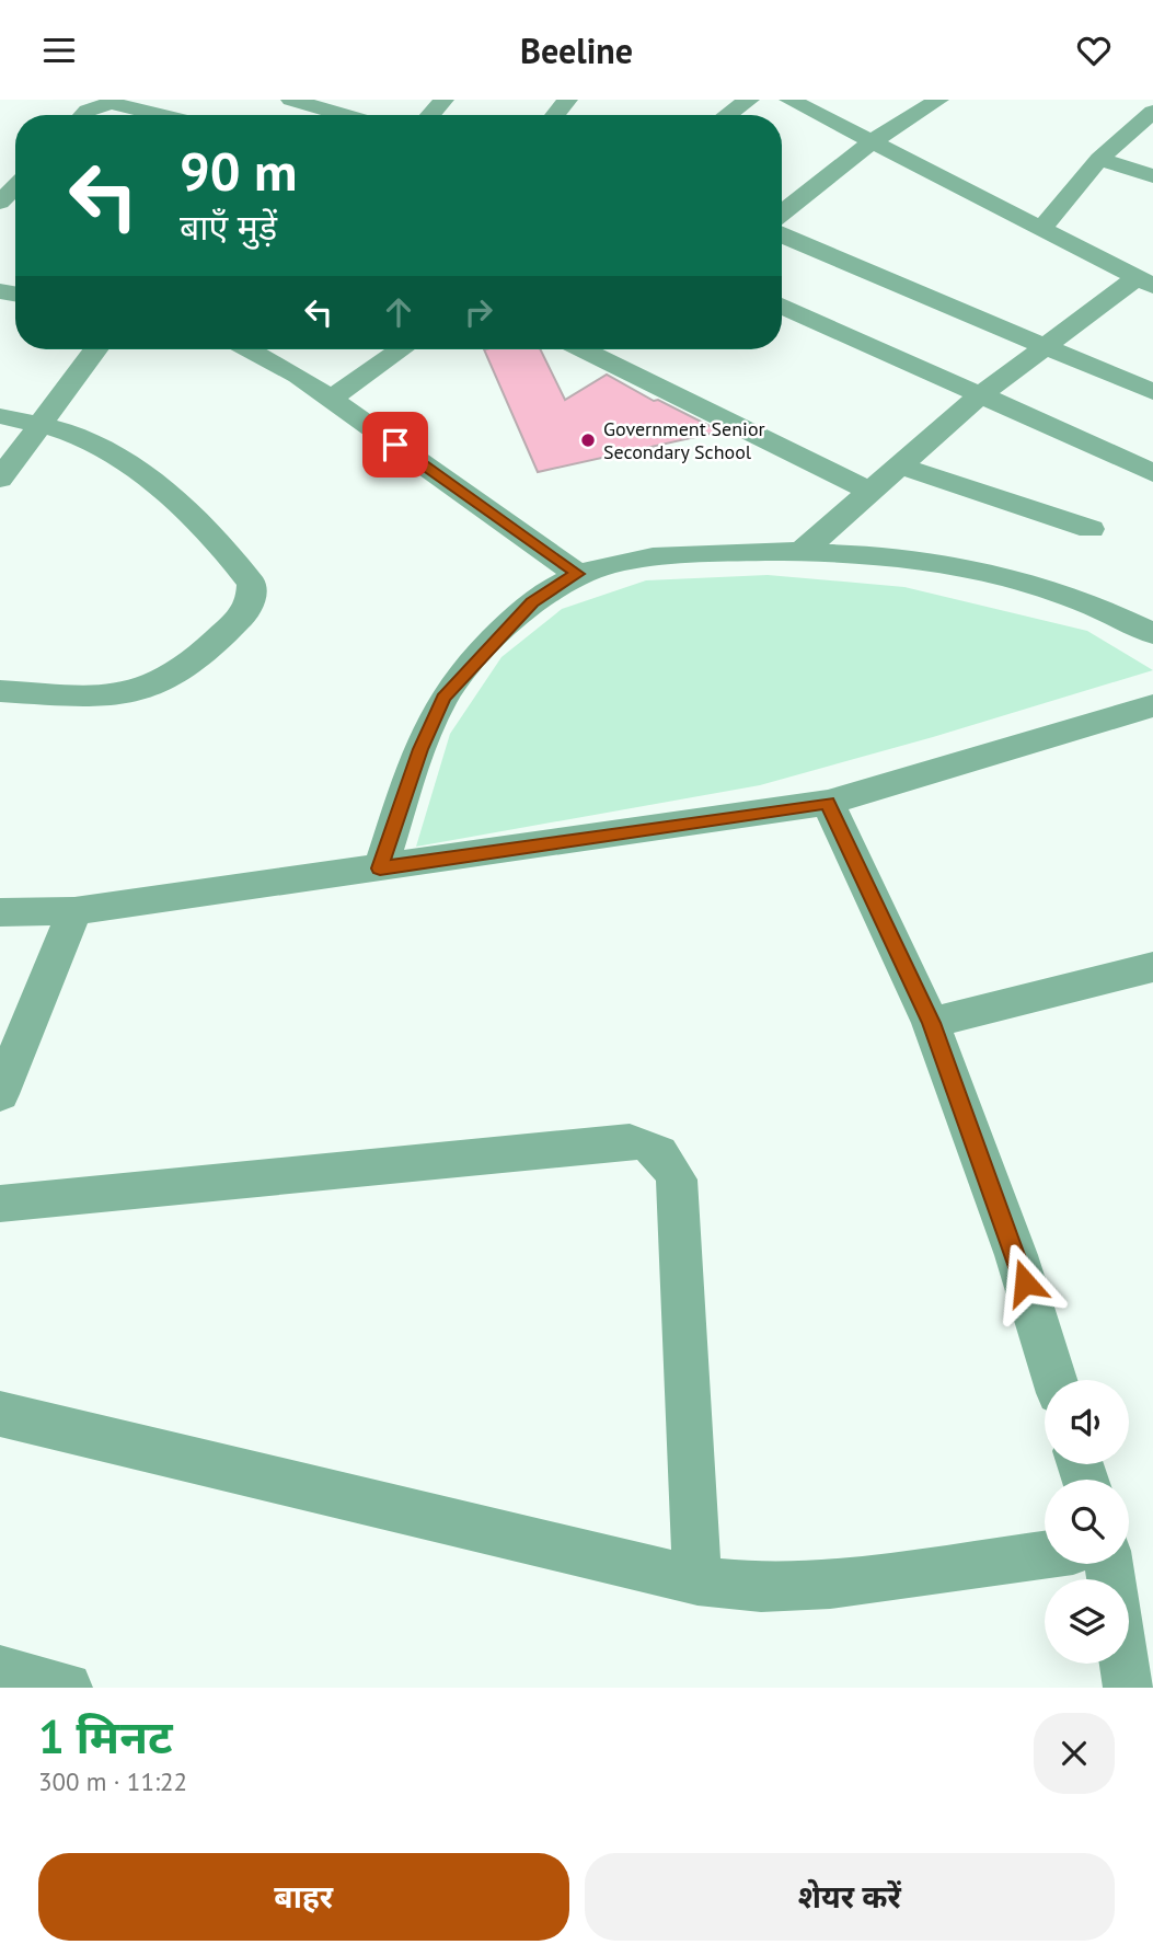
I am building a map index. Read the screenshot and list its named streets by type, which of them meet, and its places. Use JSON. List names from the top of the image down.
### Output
{
  "places": ["Government Senior Secondary School"],
  "page": {
    "header": "Beeline",
    "turn": ["90 m", "बाएँ मुड़ें"],
    "heading": ["1 मिनट", "300 m · 11:22"],
    "buttons": ["बाहर", "शेयर करें"]
  }
}
